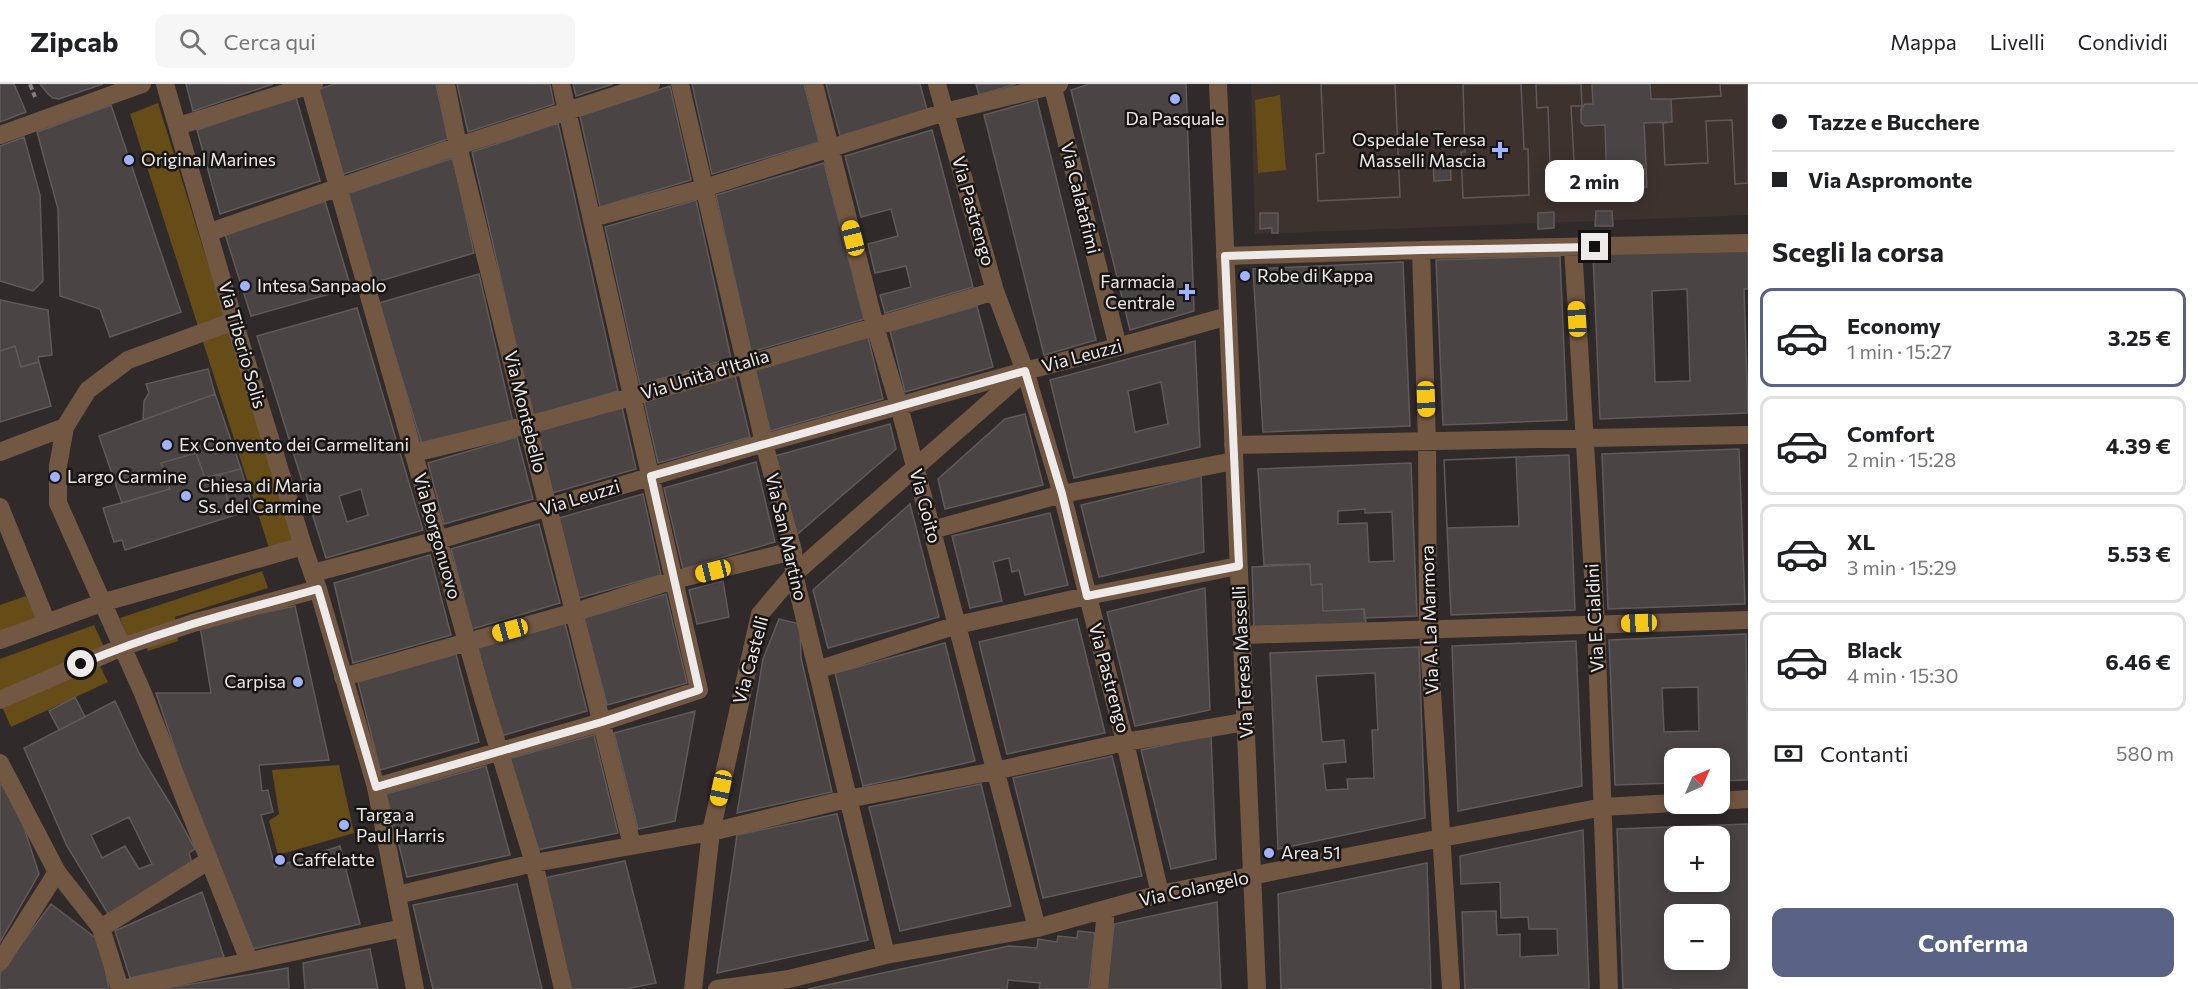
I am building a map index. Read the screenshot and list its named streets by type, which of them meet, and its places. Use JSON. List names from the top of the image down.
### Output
{
  "streets": {
    "street": [
      "Via Calatafimi",
      "Via Pastrengo",
      "Via Tiberio Solis",
      "Via Leuzzi",
      "Via Unità d'Italia",
      "Via Montebello",
      "Via Goito",
      "Via Borgonuovo",
      "Via San Martino",
      "Via E. Cialdini",
      "Via A. La Marmora",
      "Via Castelli",
      "Via Teresa Masselli",
      "Via Colangelo"
    ]
  },
  "crossings": [
    ["Via Calatafimi", "Via Leuzzi"],
    ["Via Pastrengo", "Via Leuzzi"],
    ["Via Pastrengo", "Via Unità d'Italia"],
    ["Via Pastrengo", "Via Castelli"],
    ["Via Pastrengo", "Via Colangelo"],
    ["Via Tiberio Solis", "Via Leuzzi"],
    ["Via Leuzzi", "Via Montebello"],
    ["Via Leuzzi", "Via Goito"],
    ["Via Leuzzi", "Via Borgonuovo"],
    ["Via Leuzzi", "Via San Martino"],
    ["Via Leuzzi", "Via Castelli"],
    ["Via Leuzzi", "Via Teresa Masselli"],
    ["Via Unità d'Italia", "Via Montebello"],
    ["Via Unità d'Italia", "Via Goito"],
    ["Via Unità d'Italia", "Via Borgonuovo"],
    ["Via Unità d'Italia", "Via San Martino"],
    ["Via Goito", "Via Castelli"],
    ["Via Goito", "Via Colangelo"],
    ["Via San Martino", "Via Castelli"],
    ["Via San Martino", "Via Colangelo"],
    ["Via E. Cialdini", "Via Colangelo"],
    ["Via A. La Marmora", "Via Colangelo"],
    ["Via Teresa Masselli", "Via Colangelo"]
  ],
  "places": {
    "other": [
      "Da Pasquale",
      "Original Marines",
      "Robe di Kappa",
      "Intesa Sanpaolo",
      "Ex Convento dei Carmelitani",
      "Largo Carmine",
      "Chiesa di Maria Ss. del Carmine",
      "Carpisa",
      "Targa a Paul Harris",
      "Area 51",
      "Caffelatte"
    ],
    "health": ["Ospedale Teresa Masselli Mascia", "Farmacia Centrale"]
  },
  "north": "top right",
  "page": {
    "header": "Zipcab",
    "search": "Cerca qui",
    "nav": ["Mappa", "Livelli", "Condividi"],
    "banner": ["Tazze e Bucchere", "Via Aspromonte"],
    "bubble": "2 min",
    "heading": "Scegli la corsa",
    "list": [
      {
        "name": "Economy",
        "note": "1 min · 15:27",
        "value": "3.25 €"
      },
      {
        "name": "Comfort",
        "note": "2 min · 15:28",
        "value": "4.39 €"
      },
      {
        "name": "XL",
        "note": "3 min · 15:29",
        "value": "5.53 €"
      },
      {
        "name": "Black",
        "note": "4 min · 15:30",
        "value": "6.46 €"
      }
    ],
    "pay": ["Contanti", "580 m"],
    "map_buttons": ["+", "−"],
    "buttons": "Conferma"
  }
}
